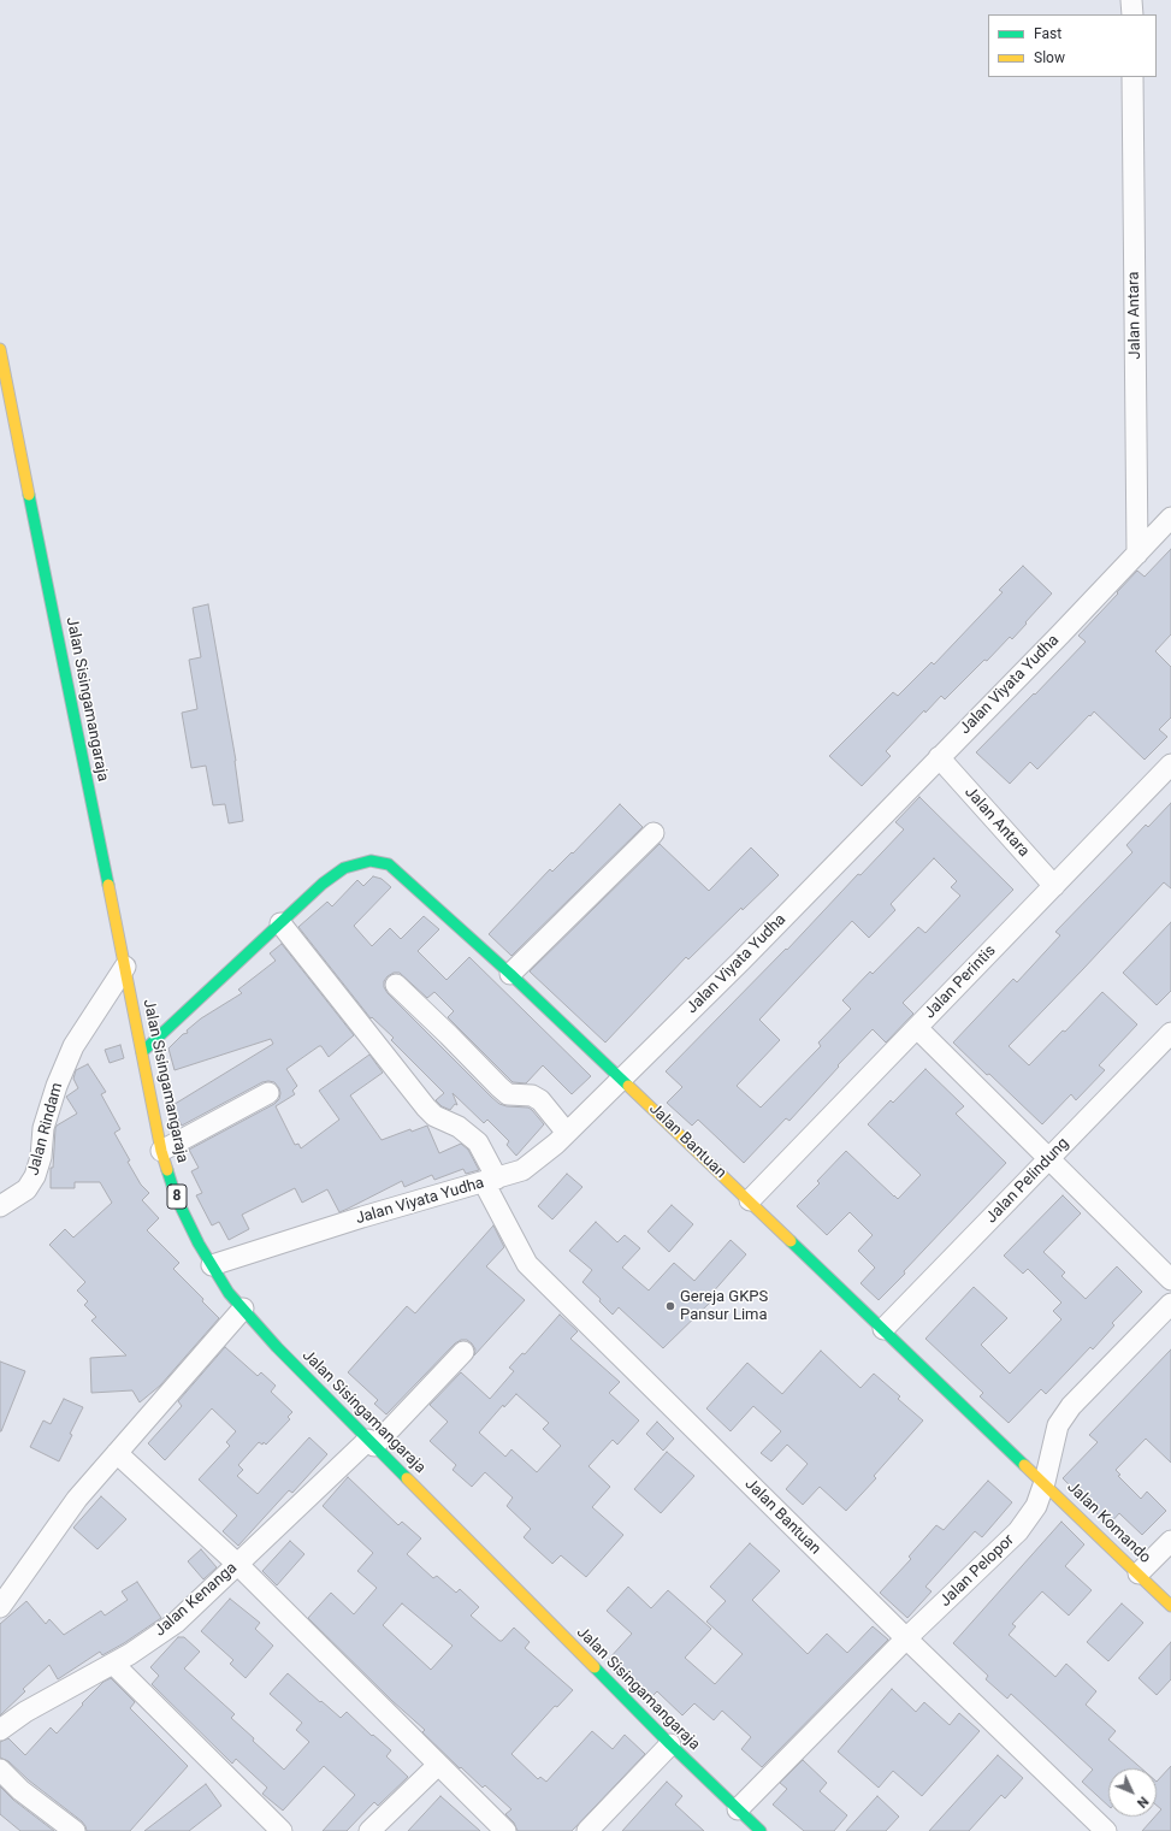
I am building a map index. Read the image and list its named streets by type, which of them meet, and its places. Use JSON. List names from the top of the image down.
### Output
{
  "streets": {
    "main road": [
      "Jalan Sisingamangaraja",
      "Jalan Bantuan",
      "8",
      "Jalan Komando"
    ],
    "street": [
      "Jalan Antara",
      "Jalan Viyata Yudha",
      "Jalan Perintis",
      "Jalan Rindam",
      "Jalan Pelindung",
      "Jalan Pelopor",
      "Jalan Kenanga"
    ]
  },
  "crossings": [
    ["Jalan Antara", "Jalan Viyata Yudha"],
    ["Jalan Antara", "Jalan Perintis"],
    ["Jalan Viyata Yudha", "Jalan Sisingamangaraja"],
    ["Jalan Viyata Yudha", "Jalan Bantuan"],
    ["Jalan Sisingamangaraja", "Jalan Rindam"],
    ["Jalan Sisingamangaraja", "Jalan Bantuan"],
    ["Jalan Sisingamangaraja", "Jalan Pelopor"],
    ["Jalan Sisingamangaraja", "Jalan Kenanga"],
    ["Jalan Perintis", "Jalan Bantuan"],
    ["Jalan Bantuan", "Jalan Pelindung"],
    ["Jalan Bantuan", "Jalan Komando"],
    ["Jalan Bantuan", "Jalan Pelopor"],
    ["Jalan Komando", "Jalan Pelopor"]
  ],
  "places": ["Gereja GKPS Pansur Lima"],
  "legend": ["Fast", "Slow"],
  "north": "bottom right"
}
